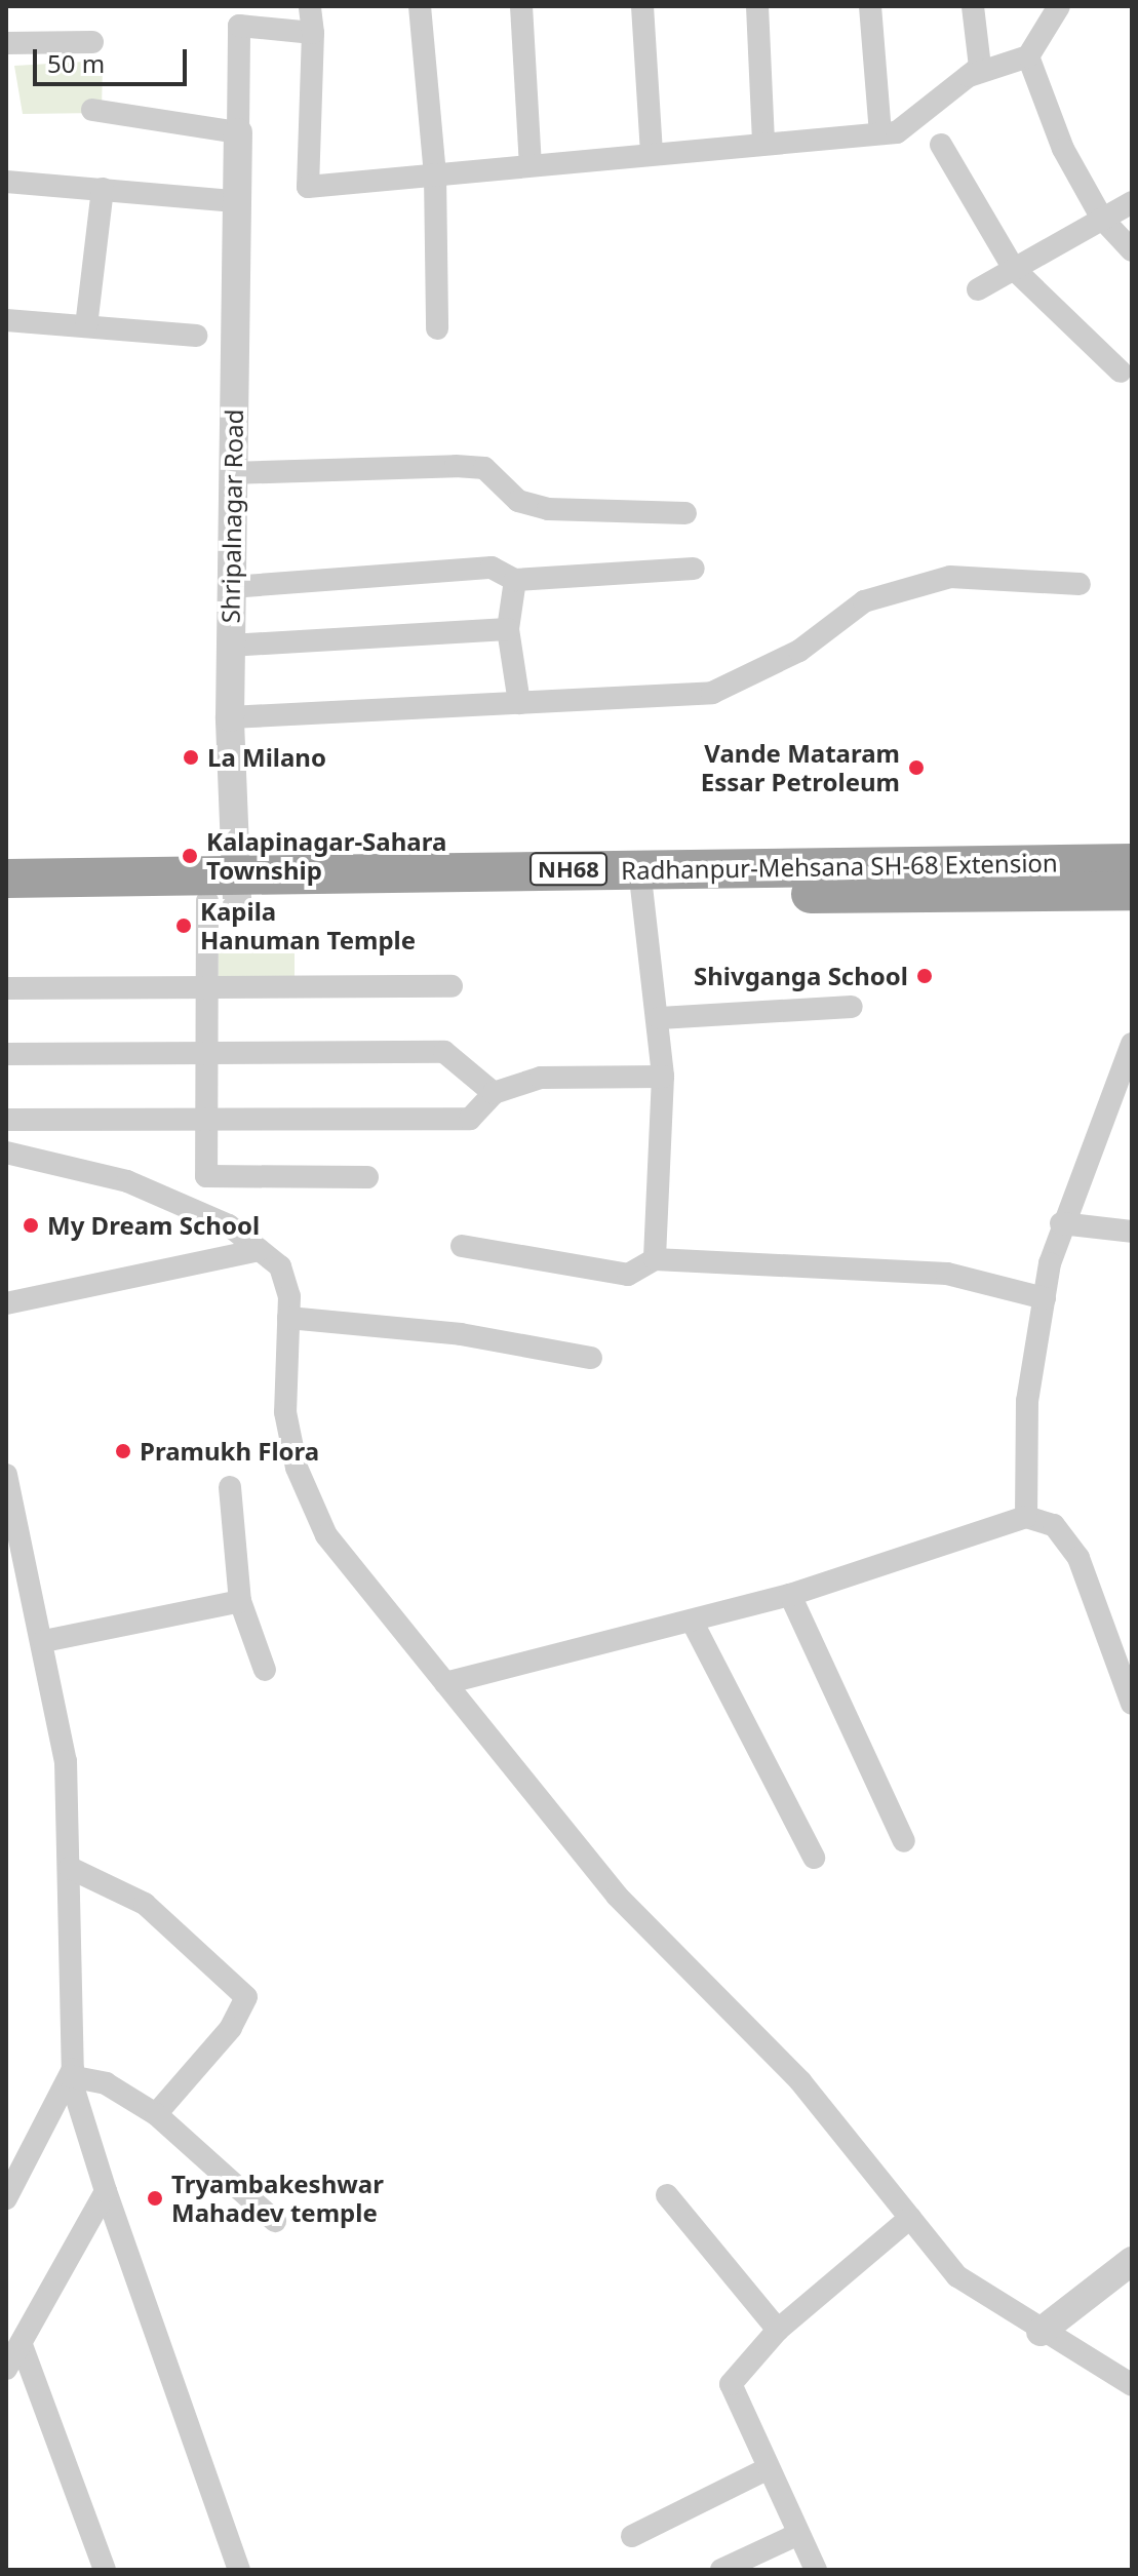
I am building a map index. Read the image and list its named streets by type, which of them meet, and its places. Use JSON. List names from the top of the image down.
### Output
{
  "streets": {
    "highway": ["Radhanpur-Mehsana SH-68 Extension", "NH68"],
    "street": ["Shripalnagar Road"]
  },
  "crossings": [
    ["Shripalnagar Road", "Radhanpur-Mehsana SH-68 Extension"],
    ["Shripalnagar Road", "NH68"],
    ["Radhanpur-Mehsana SH-68 Extension", "NH68"]
  ],
  "places": [
    "La Milano",
    "Vande Mataram Essar Petroleum",
    "Kalapinagar-Sahara Township",
    "Kapila Hanuman Temple",
    "Shivganga School",
    "My Dream School",
    "Pramukh Flora",
    "Tryambakeshwar Mahadev temple"
  ],
  "scale_bar": "50 m"
}
